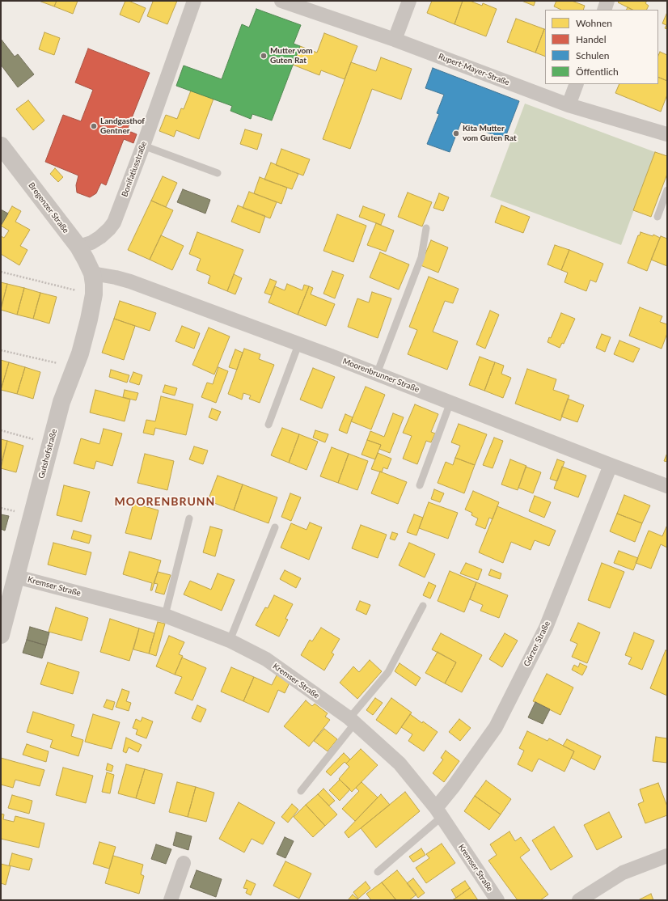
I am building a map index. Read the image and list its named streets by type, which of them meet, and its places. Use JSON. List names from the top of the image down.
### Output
{
  "streets": {
    "street": [
      "Rupert-Mayer-Straße",
      "Bonifatiusstraße",
      "Bregenzer Straße",
      "Moorenbrunner Straße",
      "Gutshofstraße",
      "Kremser Straße",
      "Görzer Straße"
    ]
  },
  "crossings": [
    ["Bonifatiusstraße", "Bregenzer Straße"],
    ["Bregenzer Straße", "Moorenbrunner Straße"],
    ["Bregenzer Straße", "Gutshofstraße"],
    ["Moorenbrunner Straße", "Gutshofstraße"],
    ["Moorenbrunner Straße", "Görzer Straße"],
    ["Gutshofstraße", "Kremser Straße"],
    ["Kremser Straße", "Görzer Straße"]
  ],
  "districts": ["MOORENBRUNN"],
  "places": ["Mutter vom Guten Rat", "Landgasthof Gentner", "Kita Mutter vom Guten Rat"],
  "legend": [
    "Wohnen",
    "Handel",
    "Schulen",
    "Öffentlich"
  ]
}
